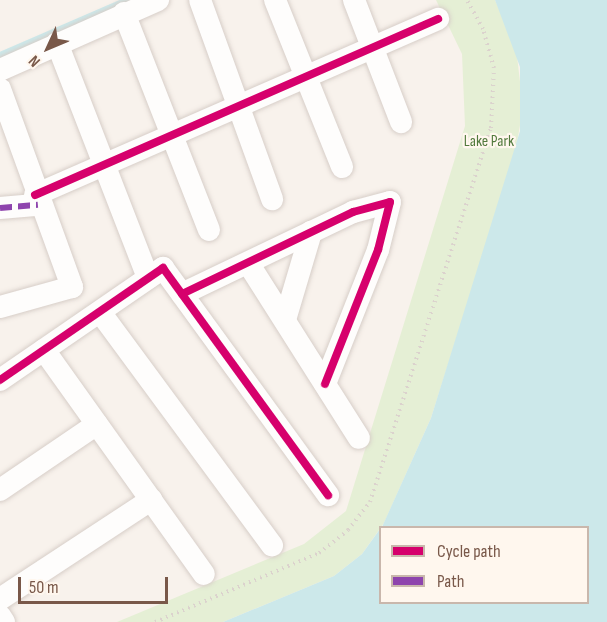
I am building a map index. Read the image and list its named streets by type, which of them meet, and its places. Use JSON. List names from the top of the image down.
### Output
{
  "parks": ["Lake Park"],
  "legend": ["Cycle path", "Path"],
  "scale_bar": "50 m",
  "north": "bottom left"
}
